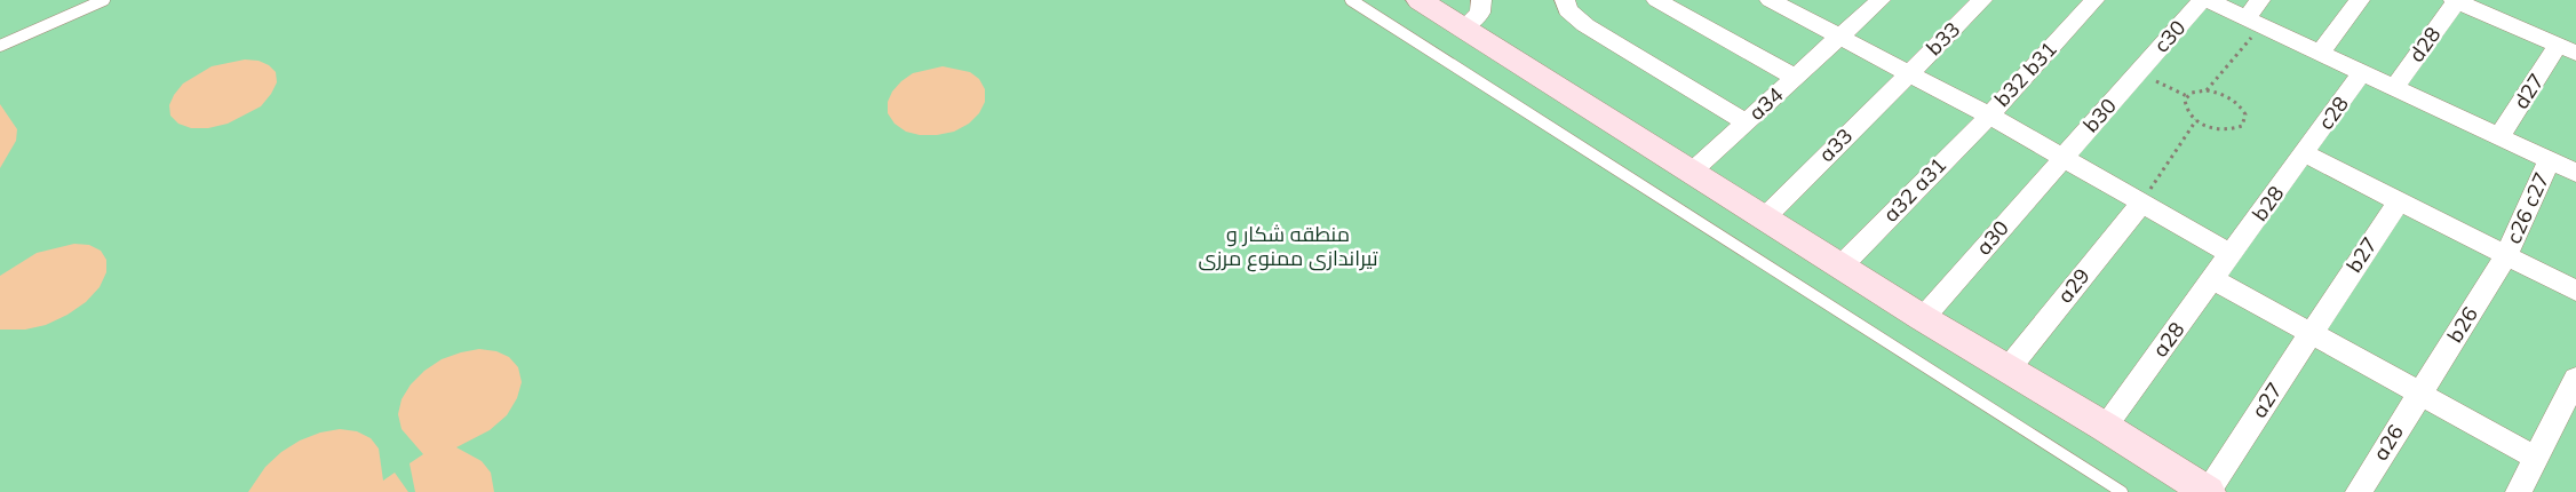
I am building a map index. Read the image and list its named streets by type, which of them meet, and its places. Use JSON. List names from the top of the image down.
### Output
{
  "streets": {
    "street": [
      "c30",
      "b33",
      "d28",
      "b32 b31",
      "d27",
      "a34",
      "c28",
      "b30",
      "a33",
      "a32 a31",
      "b28",
      "c26 c27",
      "a30",
      "b27",
      "a29",
      "b26",
      "a28",
      "a27",
      "a26"
    ]
  },
  "crossings": [
    ["c30", "b30"],
    ["b33", "a33"],
    ["b32 b31", "a32 a31"],
    ["c28", "b28"],
    ["b30", "a30"],
    ["b28", "a28"],
    ["c26 c27", "b26"],
    ["b27", "a27"],
    ["b26", "a26"]
  ],
  "parks": ["منطقه شکار و تیراندازی ممنوع مرزی"]
}
